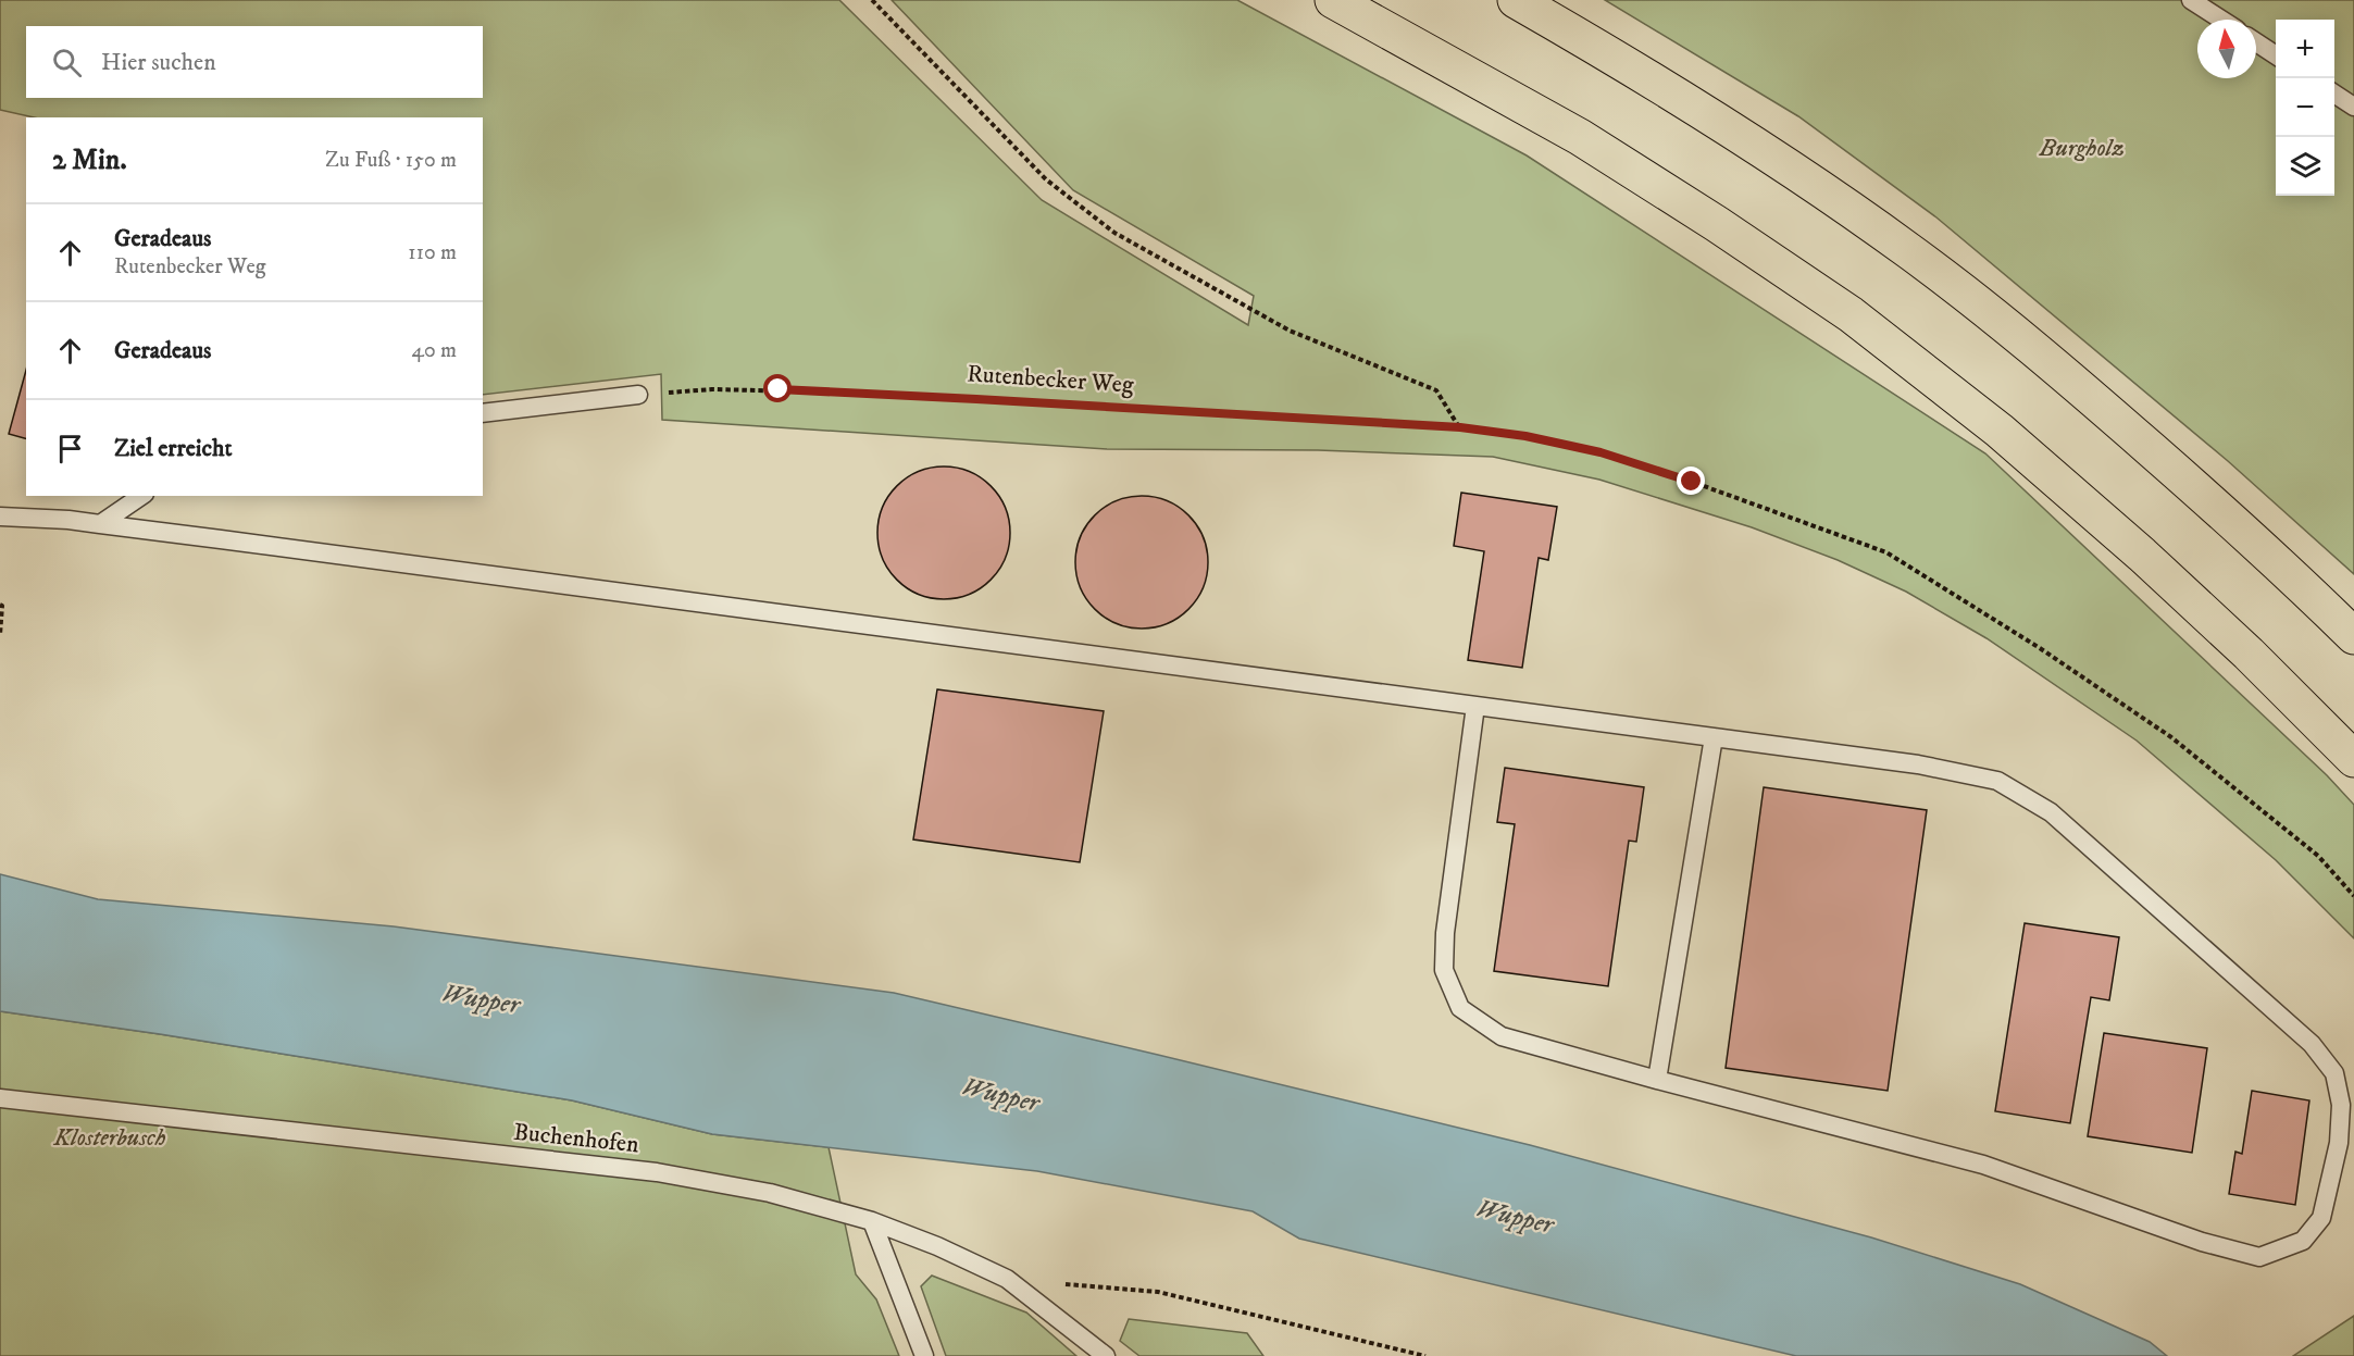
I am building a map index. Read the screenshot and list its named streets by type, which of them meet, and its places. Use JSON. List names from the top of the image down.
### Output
{
  "streets": {
    "lane": ["Buchenhofen"],
    "path": ["Rutenbecker Weg"]
  },
  "water": ["Wupper"],
  "parks": ["Burgholz", "Klosterbusch"],
  "north": "top",
  "page": {
    "map_buttons": ["+", "−"],
    "search": "Hier suchen",
    "heading": ["2 Min.", "Zu Fuß · 150 m"],
    "list": [
      ["Geradeaus", "Rutenbecker Weg", "110 m"],
      ["Geradeaus", "40 m"],
      "Ziel erreicht"
    ]
  }
}
